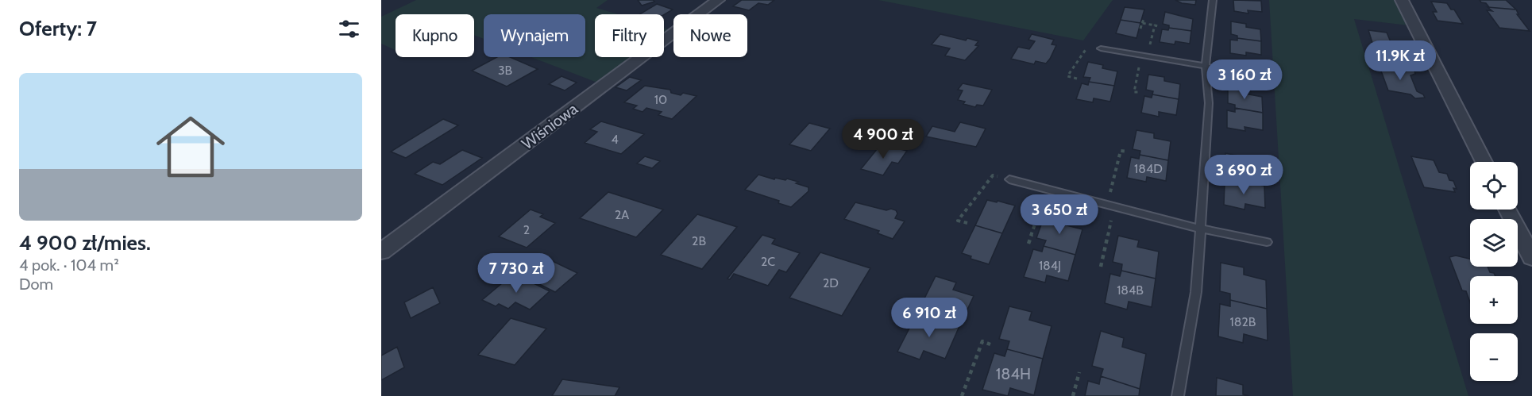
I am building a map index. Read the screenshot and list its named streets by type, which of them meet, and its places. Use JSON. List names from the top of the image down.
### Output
{
  "streets": {
    "street": ["Wiśniowa"]
  },
  "house_numbers": [
    "3B",
    "10",
    "4",
    "184D",
    "2A",
    "2",
    "2B",
    "2C",
    "184J",
    "2D",
    "184B",
    "182B",
    "184H"
  ],
  "page": {
    "heading": "Oferty: 7",
    "chip": [
      "Kupno",
      "Wynajem",
      "Filtry",
      "Nowe"
    ],
    "price": [
      "11.9K zł",
      "3 160 zł",
      "4 900 zł",
      "3 690 zł",
      "3 650 zł",
      "7 730 zł",
      "6 910 zł"
    ],
    "list": [
      {
        "name": "4 900 zł/mies.",
        "note": "4 pok. · 104 m² · Dom"
      }
    ],
    "map_buttons": ["+", "−"]
  }
}
